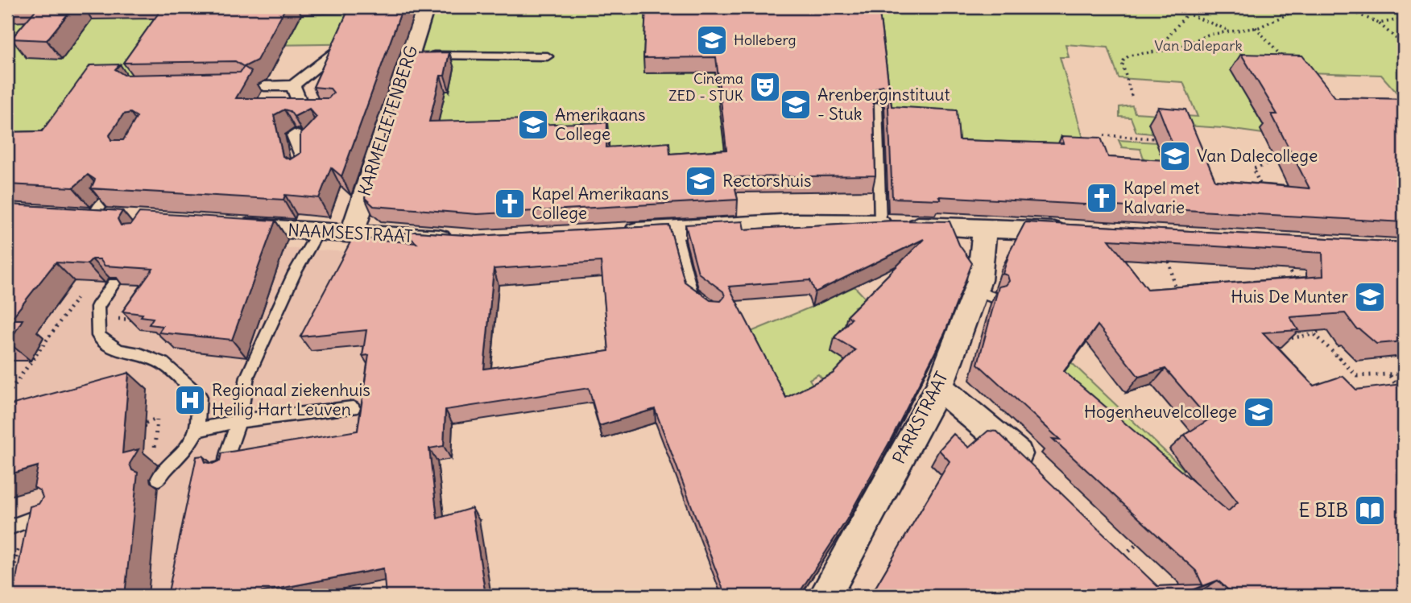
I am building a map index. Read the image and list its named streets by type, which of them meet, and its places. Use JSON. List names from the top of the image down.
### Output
{
  "streets": {
    "street": ["KARMELIETENBERG", "NAAMSESTRAAT", "PARKSTRAAT"]
  },
  "crossings": [
    ["KARMELIETENBERG", "NAAMSESTRAAT"]
  ],
  "parks": ["Van Dalepark"],
  "places": {
    "school or university": [
      "Holleberg",
      "Arenberginstituut - Stuk",
      "Amerikaans College",
      "Van Dalecollege",
      "Rectorshuis",
      "Huis De Munter",
      "Hogenheuvelcollege"
    ],
    "theatre": ["Cinema ZED - STUK"],
    "church": ["Kapel met Kalvarie", "Kapel Amerikaans College"],
    "hospital": ["Regionaal ziekenhuis Heilig Hart Leuven"],
    "library": ["E BIB"]
  }
}
